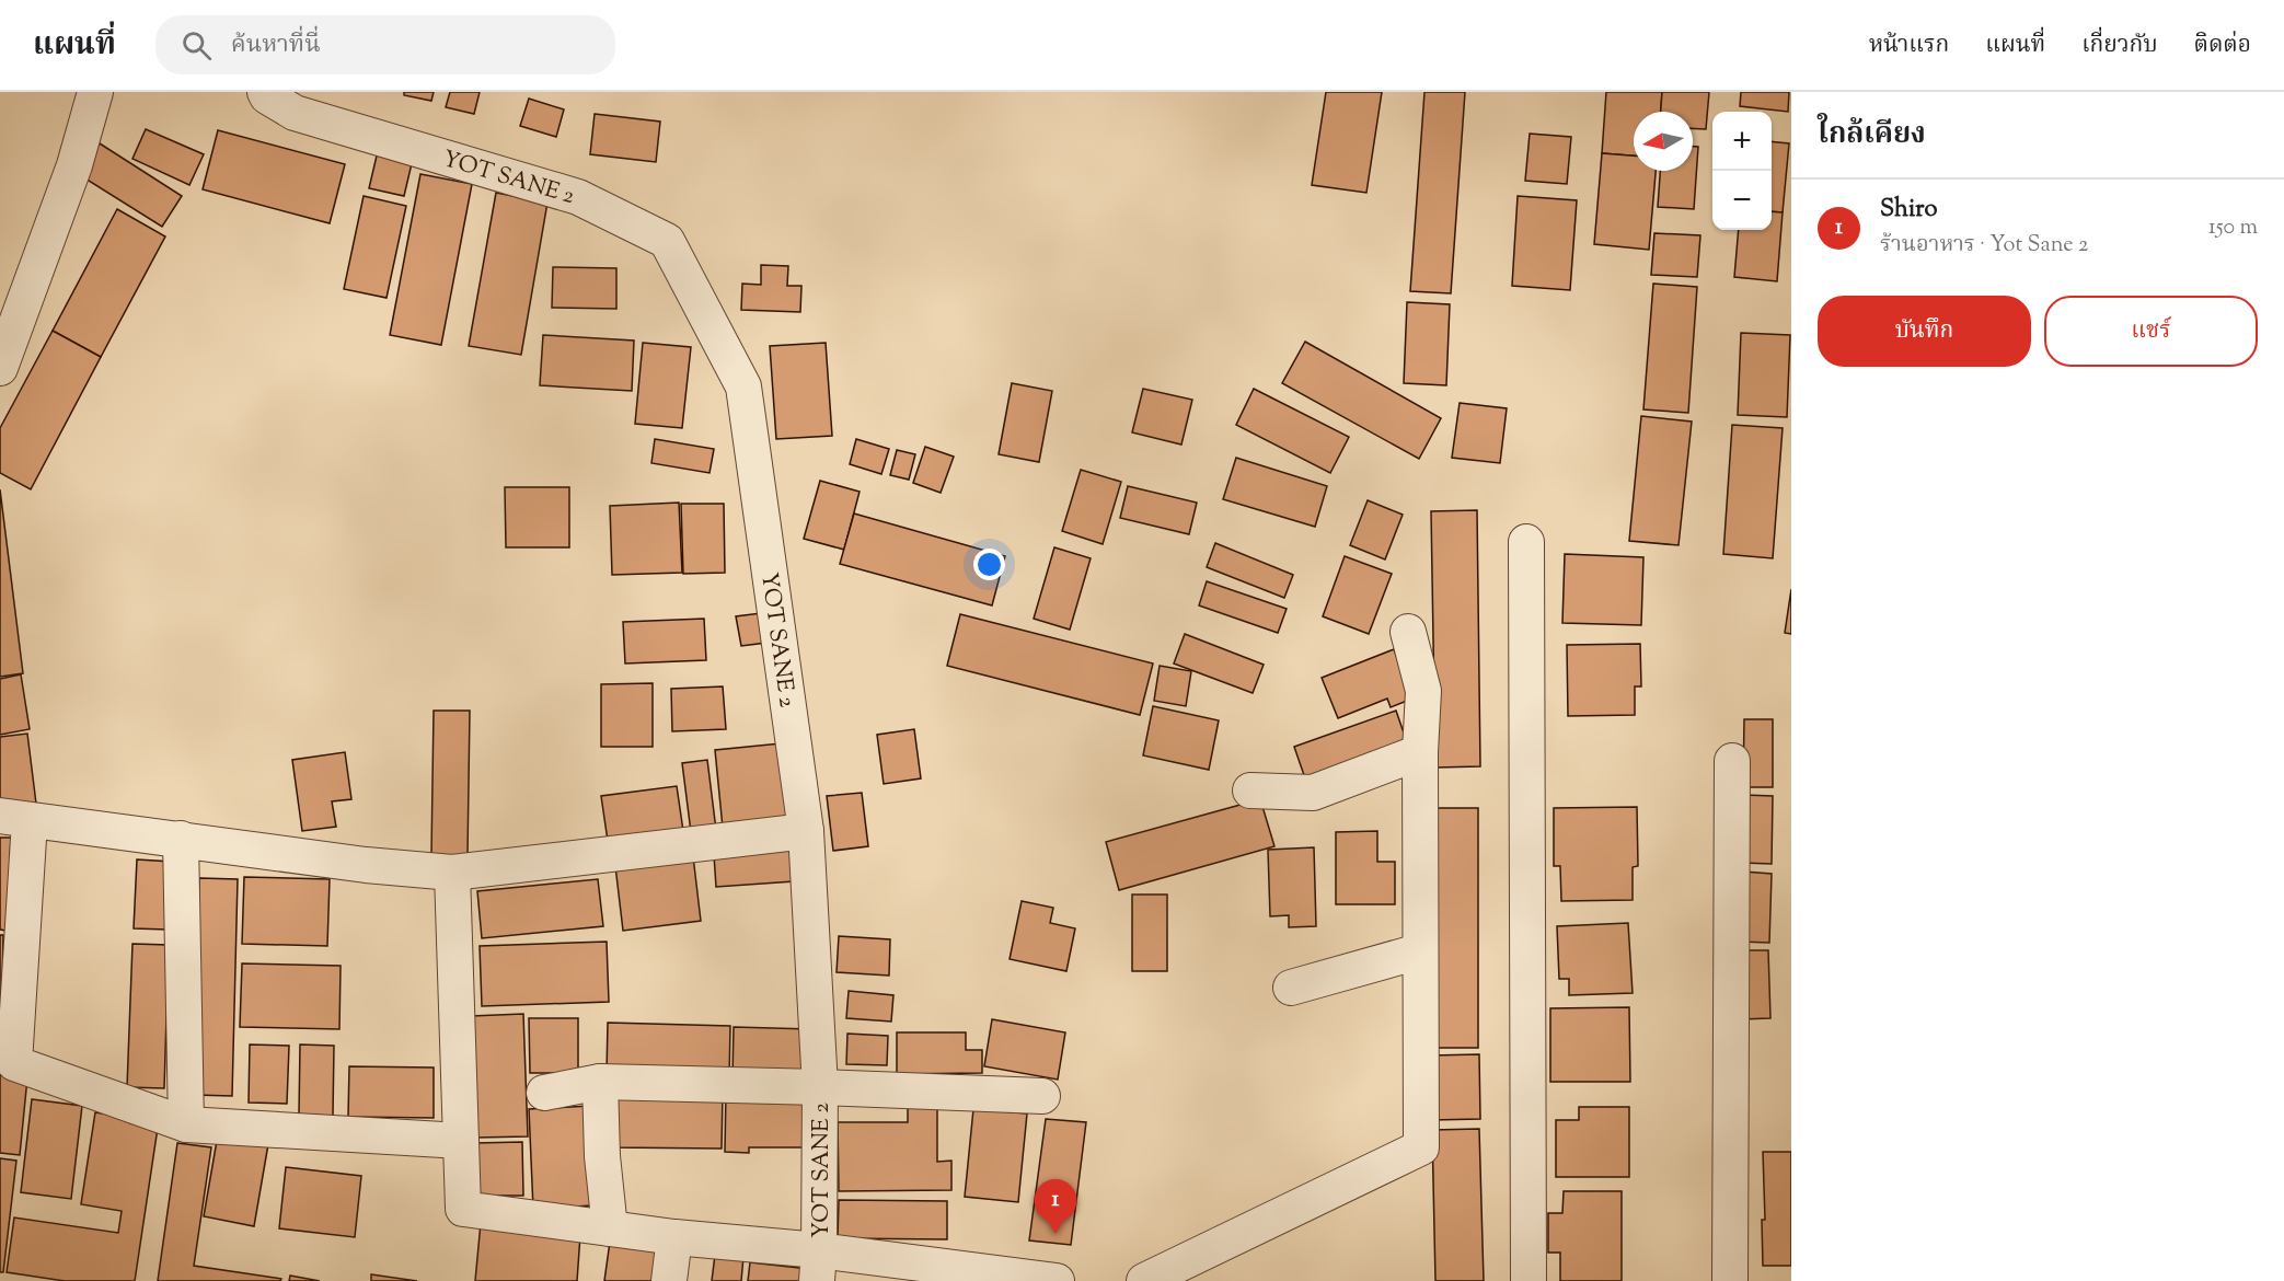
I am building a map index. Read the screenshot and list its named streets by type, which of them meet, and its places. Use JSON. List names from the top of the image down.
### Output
{
  "streets": {
    "street": ["YOT SANE 2"]
  },
  "north": "left",
  "page": {
    "header": "แผนที่",
    "search": "ค้นหาที่นี่",
    "nav": [
      "หน้าแรก",
      "แผนที่",
      "เกี่ยวกับ",
      "ติดต่อ"
    ],
    "heading": "ใกล้เคียง",
    "map_buttons": ["+", "−"],
    "list": [
      {
        "mark": "1",
        "name": "Shiro",
        "note": "ร้านอาหาร · Yot Sane 2",
        "value": "150 m"
      }
    ],
    "buttons": ["บันทึก", "แชร์"],
    "pins": "1"
  }
}
